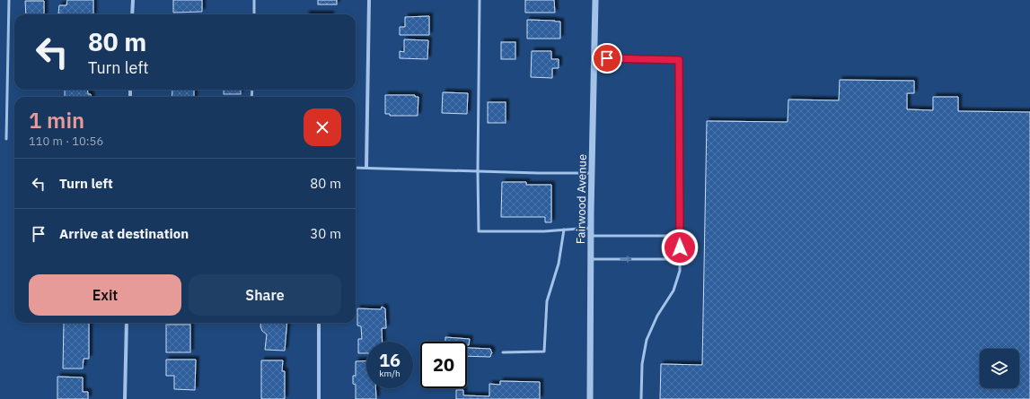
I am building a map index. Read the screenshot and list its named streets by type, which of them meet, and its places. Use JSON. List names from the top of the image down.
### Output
{
  "streets": {
    "street": ["Fairwood Avenue"]
  },
  "page": {
    "turn": ["80 m", "Turn left"],
    "heading": ["1 min", "110 m · 10:56"],
    "list": [
      {
        "name": "Turn left",
        "value": "80 m"
      },
      {
        "name": "Arrive at destination",
        "value": "30 m"
      }
    ],
    "buttons": ["Exit", "Share"],
    "speed": "16 km/h",
    "limit": "20"
  }
}
